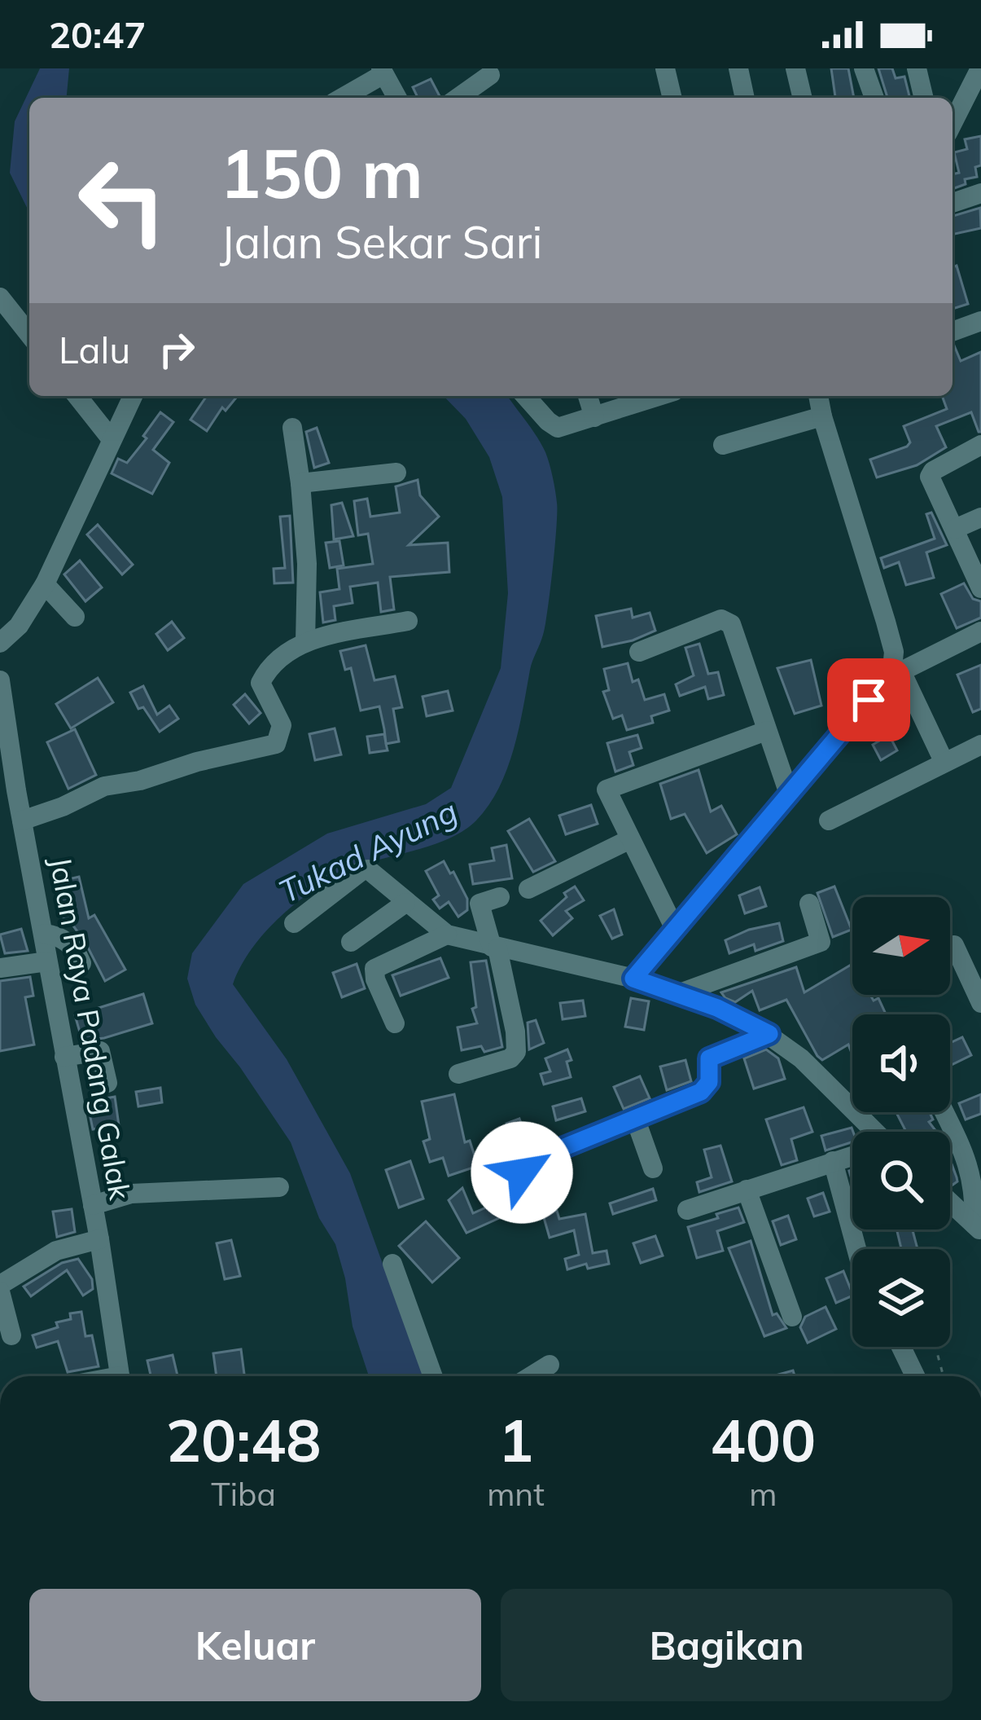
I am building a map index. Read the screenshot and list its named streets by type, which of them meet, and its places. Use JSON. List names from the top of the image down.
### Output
{
  "streets": {
    "street": ["Jalan Raya Padang Galak"]
  },
  "water": ["Tukad Ayung"],
  "north": "right",
  "page": {
    "status": "20:47",
    "turn": ["150 m", "Jalan Sekar Sari"],
    "then": "Lalu",
    "eta": [
      "20:48",
      "Tiba",
      "1",
      "mnt",
      "400",
      "m"
    ],
    "buttons": ["Keluar", "Bagikan"]
  }
}
